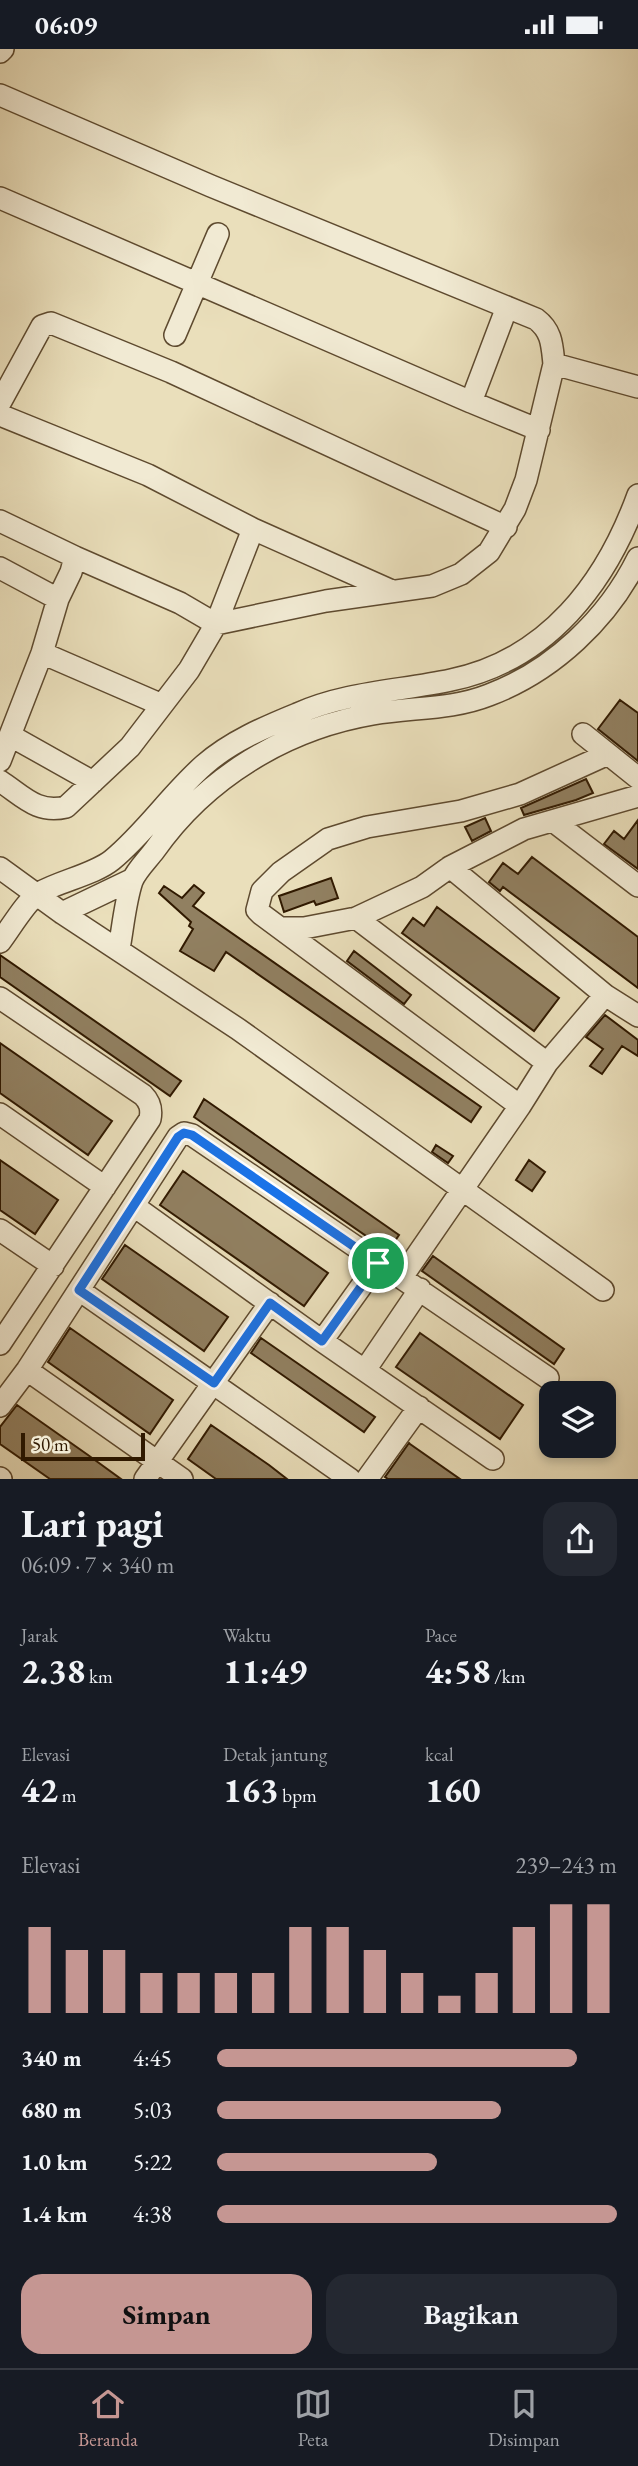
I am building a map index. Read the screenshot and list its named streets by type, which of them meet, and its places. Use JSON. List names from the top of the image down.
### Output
{
  "scale_bar": "50 m",
  "page": {
    "status": "06:09",
    "scale": "50 m",
    "heading": ["Lari pagi", "06:09 · 7 × 340 m"],
    "stats": [
      ["Jarak", "2.38 km"],
      ["Waktu", "11:49"],
      ["Pace", "4:58 /km"],
      ["Elevasi", "42 m"],
      ["Detak jantung", "163 bpm"],
      ["kcal", "160"]
    ],
    "chart": ["Elevasi", "239–243 m"],
    "list": [
      {
        "name": "340 m",
        "note": "4:45"
      },
      {
        "name": "680 m",
        "note": "5:03"
      },
      {
        "name": "1.0 km",
        "note": "5:22"
      },
      {
        "name": "1.4 km",
        "note": "4:38"
      }
    ],
    "buttons": ["Simpan", "Bagikan"],
    "tabs": ["Beranda", "Peta", "Disimpan"]
  }
}
